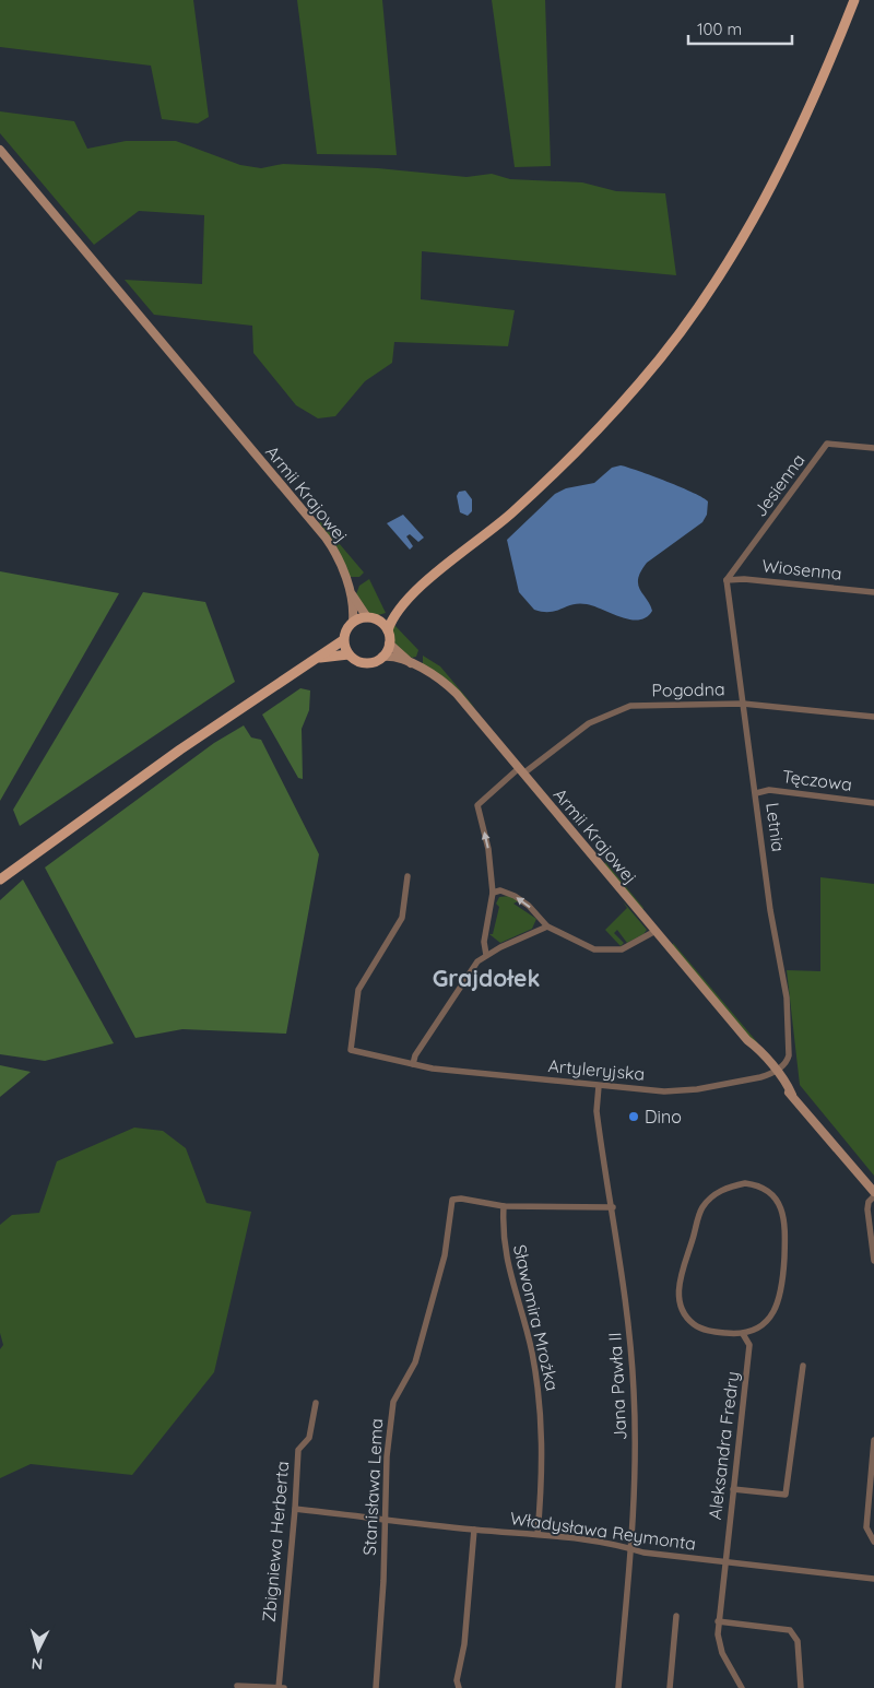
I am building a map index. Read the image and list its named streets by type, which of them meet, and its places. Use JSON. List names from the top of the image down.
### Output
{
  "streets": {
    "street": [
      "Jesienna",
      "Armii Krajowej",
      "Wiosenna",
      "Pogodna",
      "Tęczowa",
      "Letnia",
      "Artyleryjska",
      "Sławomira Mrożka",
      "Jana Pawła II",
      "Aleksandra Fredry",
      "Stanisława Lema",
      "Władysława Reymonta",
      "Zbigniewa Herberta"
    ]
  },
  "crossings": [
    ["Jesienna", "Wiosenna"],
    ["Jesienna", "Letnia"],
    ["Armii Krajowej", "Pogodna"],
    ["Armii Krajowej", "Letnia"],
    ["Armii Krajowej", "Artyleryjska"],
    ["Wiosenna", "Letnia"],
    ["Pogodna", "Letnia"],
    ["Tęczowa", "Letnia"],
    ["Letnia", "Artyleryjska"],
    ["Artyleryjska", "Jana Pawła II"],
    ["Sławomira Mrożka", "Stanisława Lema"],
    ["Sławomira Mrożka", "Władysława Reymonta"],
    ["Jana Pawła II", "Władysława Reymonta"],
    ["Aleksandra Fredry", "Władysława Reymonta"],
    ["Stanisława Lema", "Władysława Reymonta"],
    ["Władysława Reymonta", "Zbigniewa Herberta"]
  ],
  "districts": ["Grajdołek"],
  "places": ["Dino"],
  "scale_bar": "100 m",
  "north": "bottom"
}
